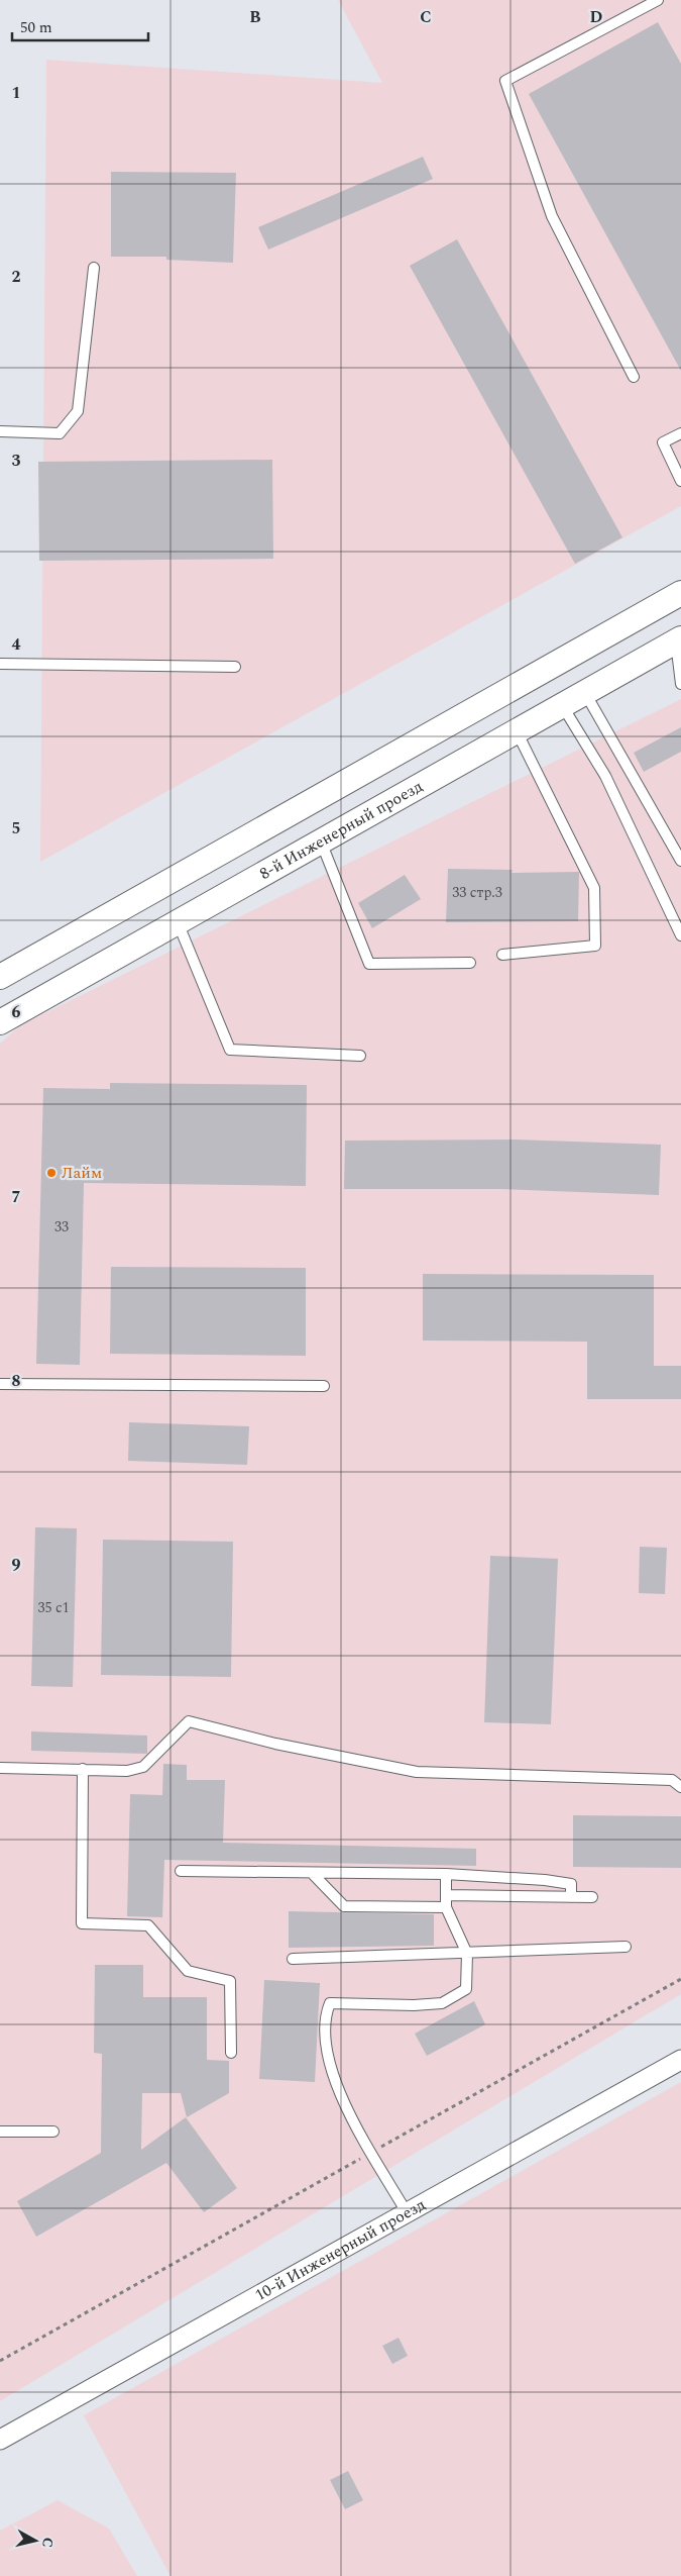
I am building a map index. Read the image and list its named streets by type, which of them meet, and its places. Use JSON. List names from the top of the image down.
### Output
{
  "streets": {
    "street": ["8-й Инженерный проезд", "10-й Инженерный проезд"]
  },
  "places": ["Лайм"],
  "house_numbers": ["33 стр.3", "33", "35 с1"],
  "scale_bar": "50 m",
  "north": "right",
  "grid": {
    "columns": ["B", "C", "D"],
    "rows": [
      "1",
      "2",
      "3",
      "4",
      "5",
      "6",
      "7",
      "8",
      "9"
    ]
  }
}
